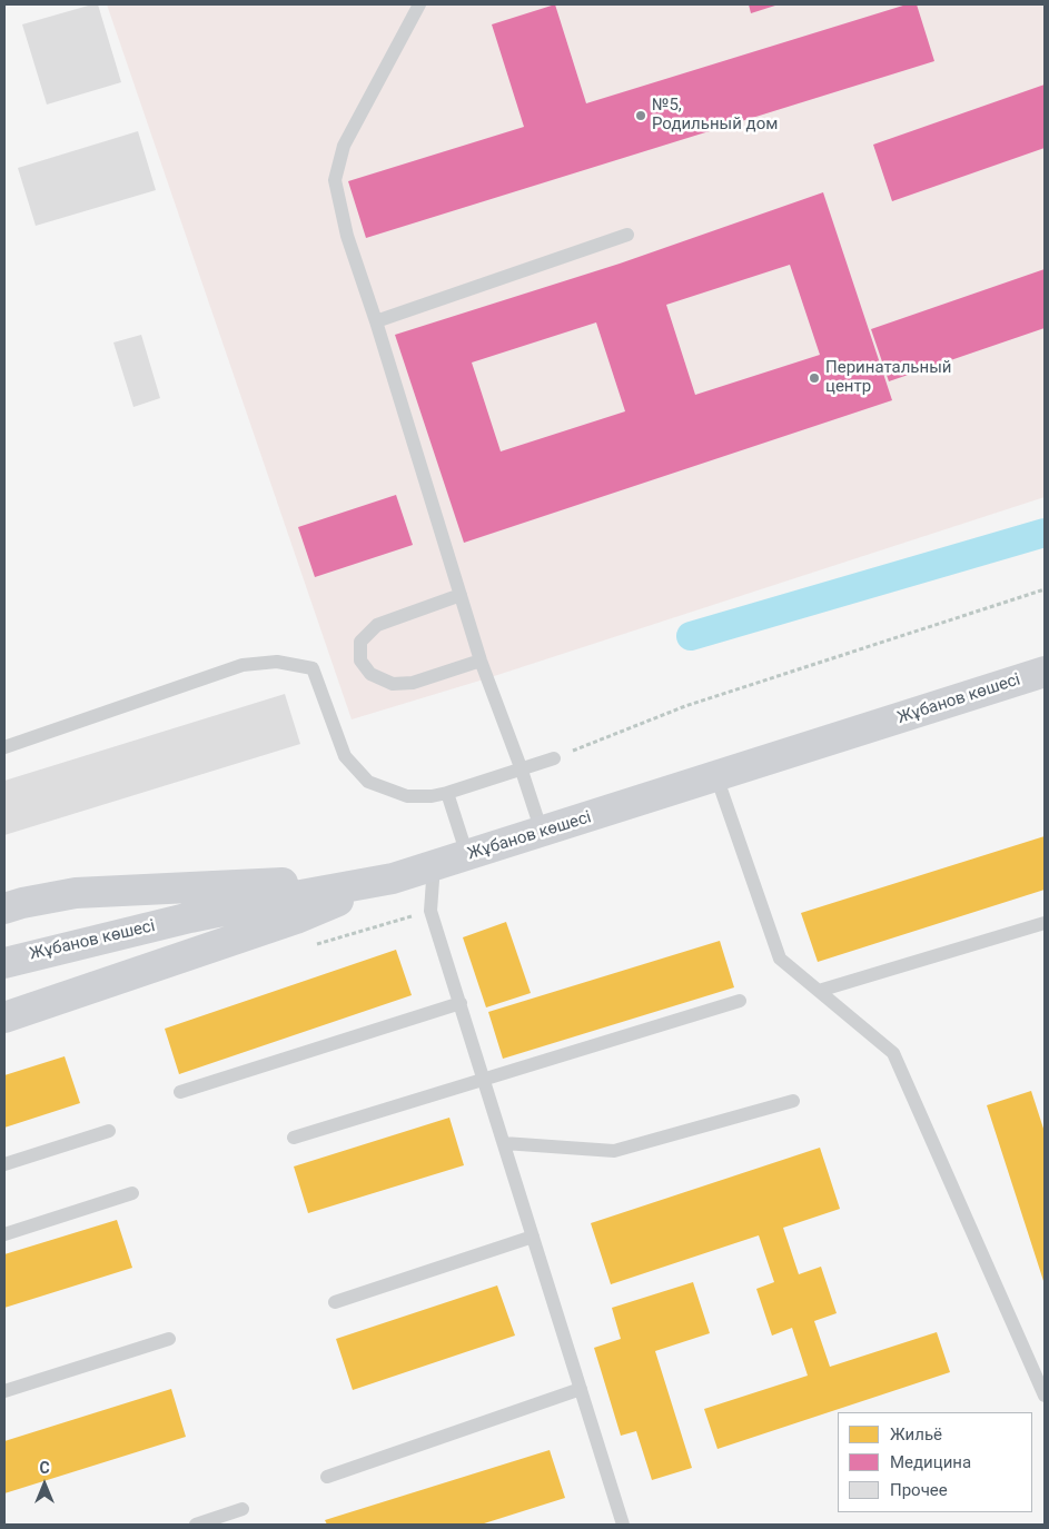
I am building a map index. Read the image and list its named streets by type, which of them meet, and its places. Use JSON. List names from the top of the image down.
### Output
{
  "streets": {
    "main road": ["Жұбанов көшесі"]
  },
  "places": ["№5, Родильный дом", "Перинатальный центр"],
  "legend": ["Жильё", "Медицина", "Прочее"],
  "north": "top"
}
